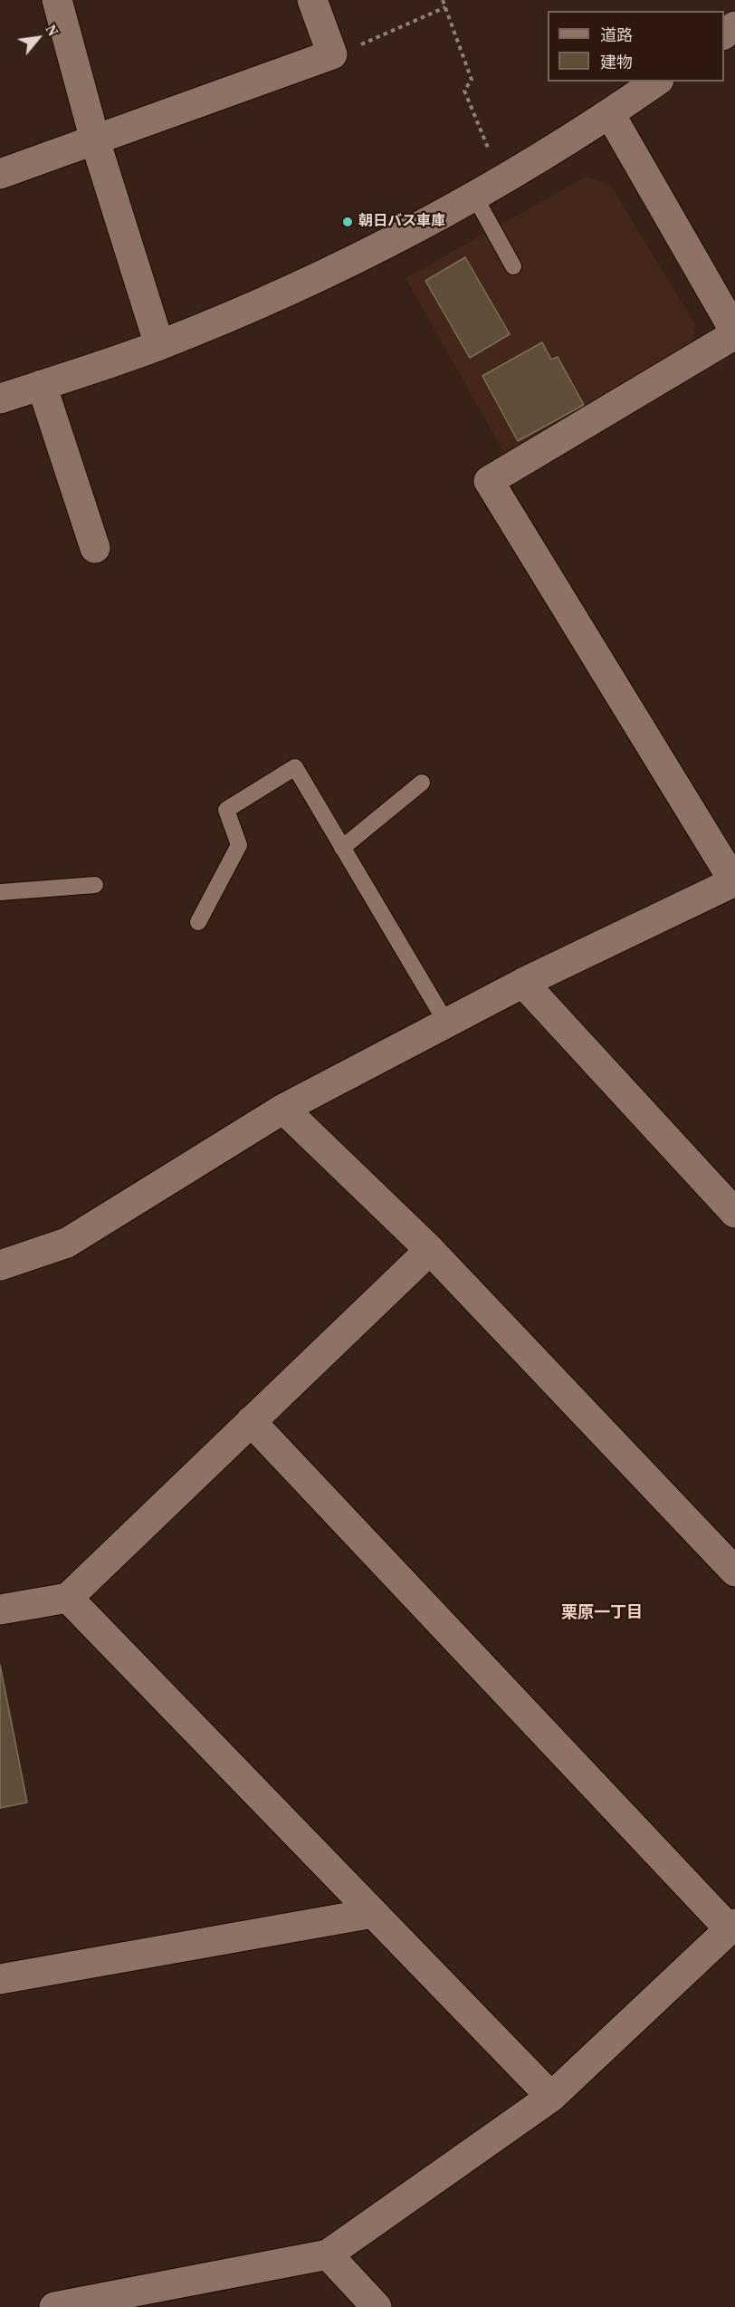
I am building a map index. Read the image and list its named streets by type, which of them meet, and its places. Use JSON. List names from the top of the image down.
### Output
{
  "districts": ["栗原一丁目"],
  "places": ["朝日バス車庫"],
  "legend": ["道路", "建物"],
  "north": "top right"
}
